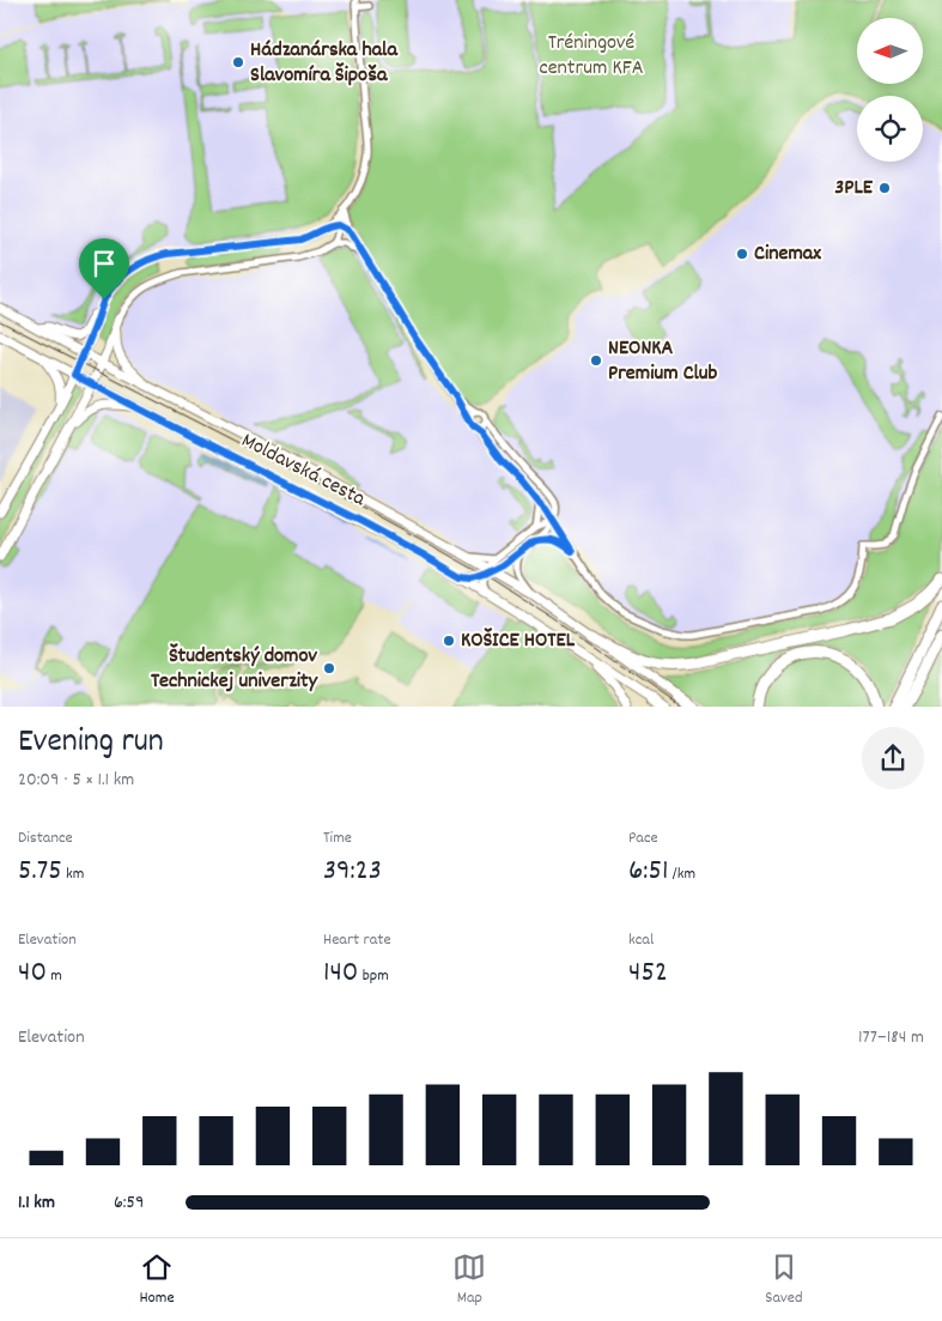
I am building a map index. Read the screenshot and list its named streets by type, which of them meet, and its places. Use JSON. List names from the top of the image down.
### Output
{
  "streets": {
    "highway": ["Moldavská cesta"]
  },
  "parks": ["Tréningové centrum KFA"],
  "places": [
    "Hádzanárska hala Slavomíra Šipoša",
    "3PLE",
    "Cinemax",
    "NEONKA Premium Club",
    "KOŠICE HOTEL",
    "Študentský domov Technickej univerzity"
  ],
  "north": "left",
  "page": {
    "heading": ["Evening run", "20:09 · 5 × 1.1 km"],
    "stats": [
      ["Distance", "5.75 km"],
      ["Time", "39:23"],
      ["Pace", "6:51 /km"],
      ["Elevation", "40 m"],
      ["Heart rate", "140 bpm"],
      ["kcal", "452"]
    ],
    "chart": ["Elevation", "177–184 m"],
    "list": [
      {
        "name": "1.1 km",
        "note": "6:59"
      }
    ],
    "tabs": ["Home", "Map", "Saved"]
  }
}
